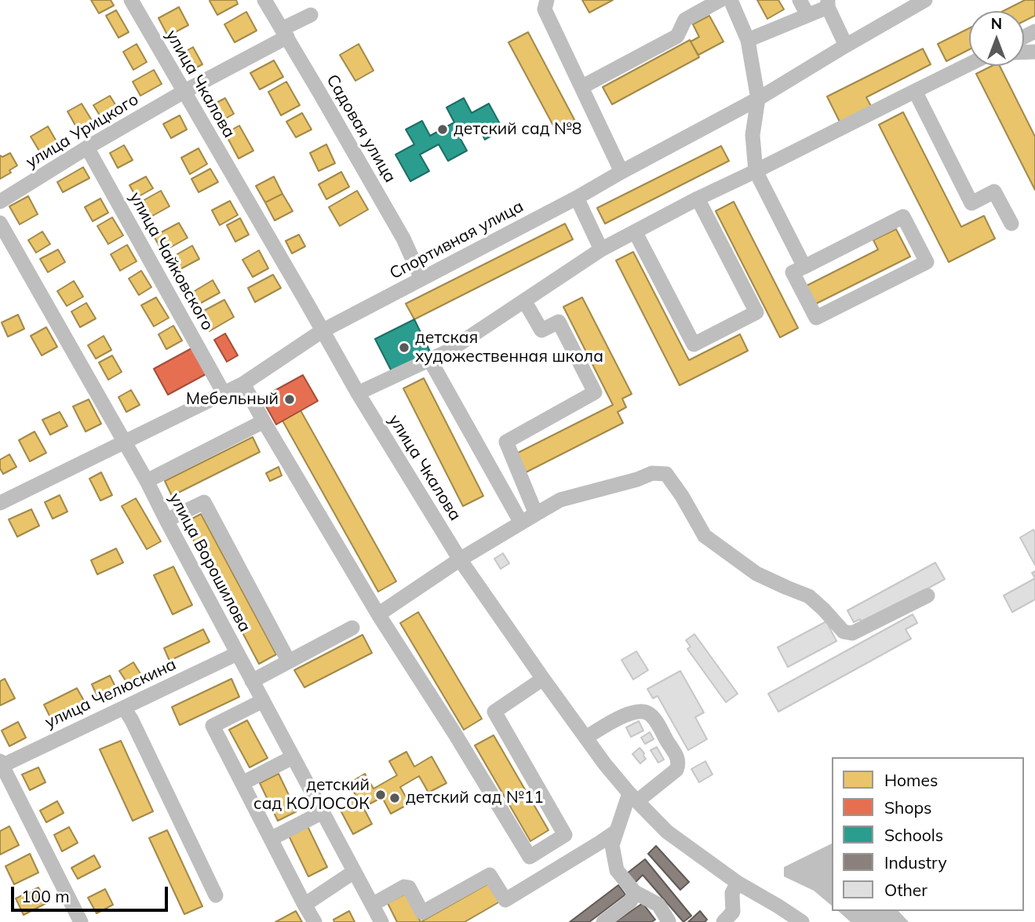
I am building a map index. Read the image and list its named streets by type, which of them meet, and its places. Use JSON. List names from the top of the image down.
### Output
{
  "streets": {
    "street": [
      "улица Чкалова",
      "Садовая улица",
      "улица Урицкого",
      "Спортивная улица",
      "улица Чайковского",
      "улица Ворошилова",
      "улица Челюскина"
    ]
  },
  "crossings": [
    ["улица Чкалова", "улица Урицкого"],
    ["улица Чкалова", "Спортивная улица"],
    ["Садовая улица", "улица Урицкого"],
    ["Садовая улица", "Спортивная улица"],
    ["улица Урицкого", "улица Чайковского"],
    ["Спортивная улица", "улица Чайковского"],
    ["Спортивная улица", "улица Ворошилова"],
    ["улица Ворошилова", "улица Челюскина"]
  ],
  "places": [
    "детский сад №8",
    "детская художественная школа",
    "Мебельный",
    "детский сад КОЛОСОК",
    "детский сад №11"
  ],
  "legend": [
    "Homes",
    "Shops",
    "Schools",
    "Industry",
    "Other"
  ],
  "scale_bar": "100 m",
  "north": "top"
}
